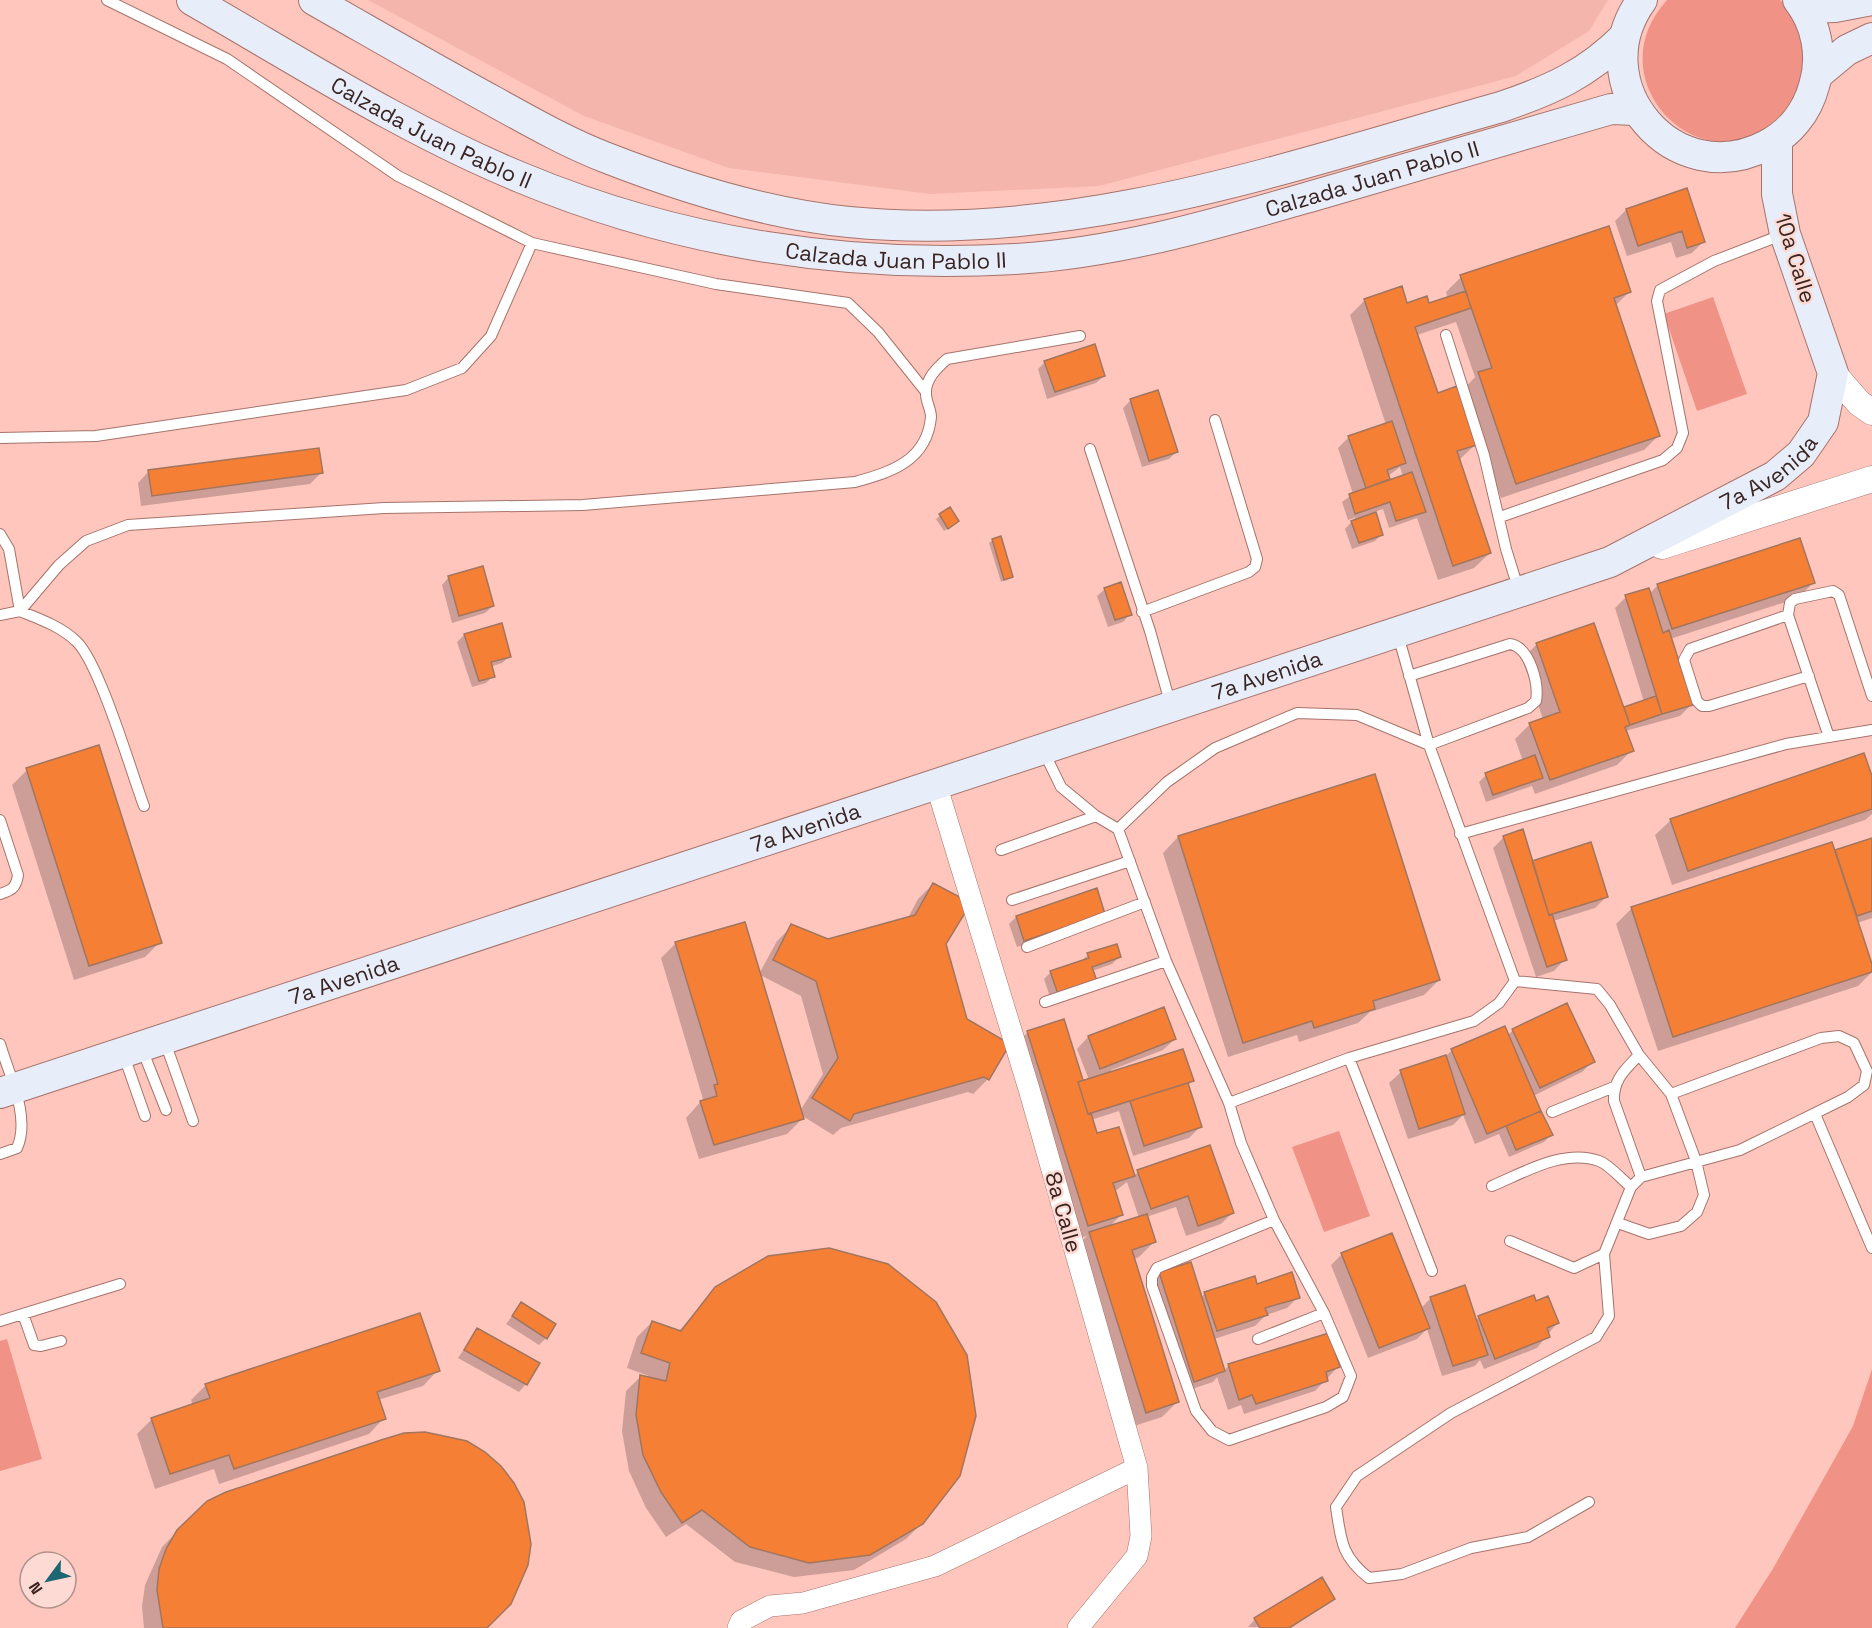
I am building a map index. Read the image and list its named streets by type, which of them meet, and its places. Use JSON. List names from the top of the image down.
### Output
{
  "streets": {
    "main road": ["Calzada Juan Pablo II", "10a Calle", "7a Avenida"],
    "street": ["8a Calle"]
  },
  "crossings": [
    ["10a Calle", "7a Avenida"],
    ["7a Avenida", "8a Calle"]
  ],
  "north": "bottom left"
}
